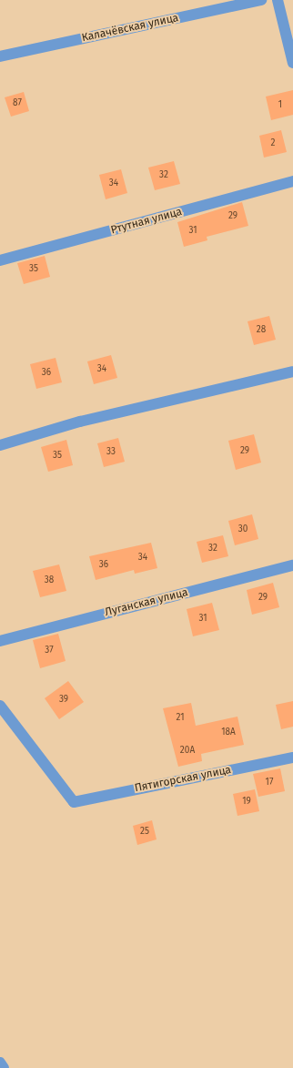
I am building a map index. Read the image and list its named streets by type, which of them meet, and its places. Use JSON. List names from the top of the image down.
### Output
{
  "streets": {
    "street": [
      "Калачёвская улица",
      "Ртутная улица",
      "Луганская улица",
      "Пятигорская улица"
    ]
  },
  "house_numbers": [
    "87",
    "1",
    "2",
    "32",
    "34",
    "29",
    "31",
    "35",
    "28",
    "34",
    "36",
    "29",
    "33",
    "35",
    "30",
    "32",
    "34",
    "36",
    "38",
    "29",
    "31",
    "37",
    "39",
    "21",
    "18А",
    "20А",
    "17",
    "19",
    "25"
  ]
}
